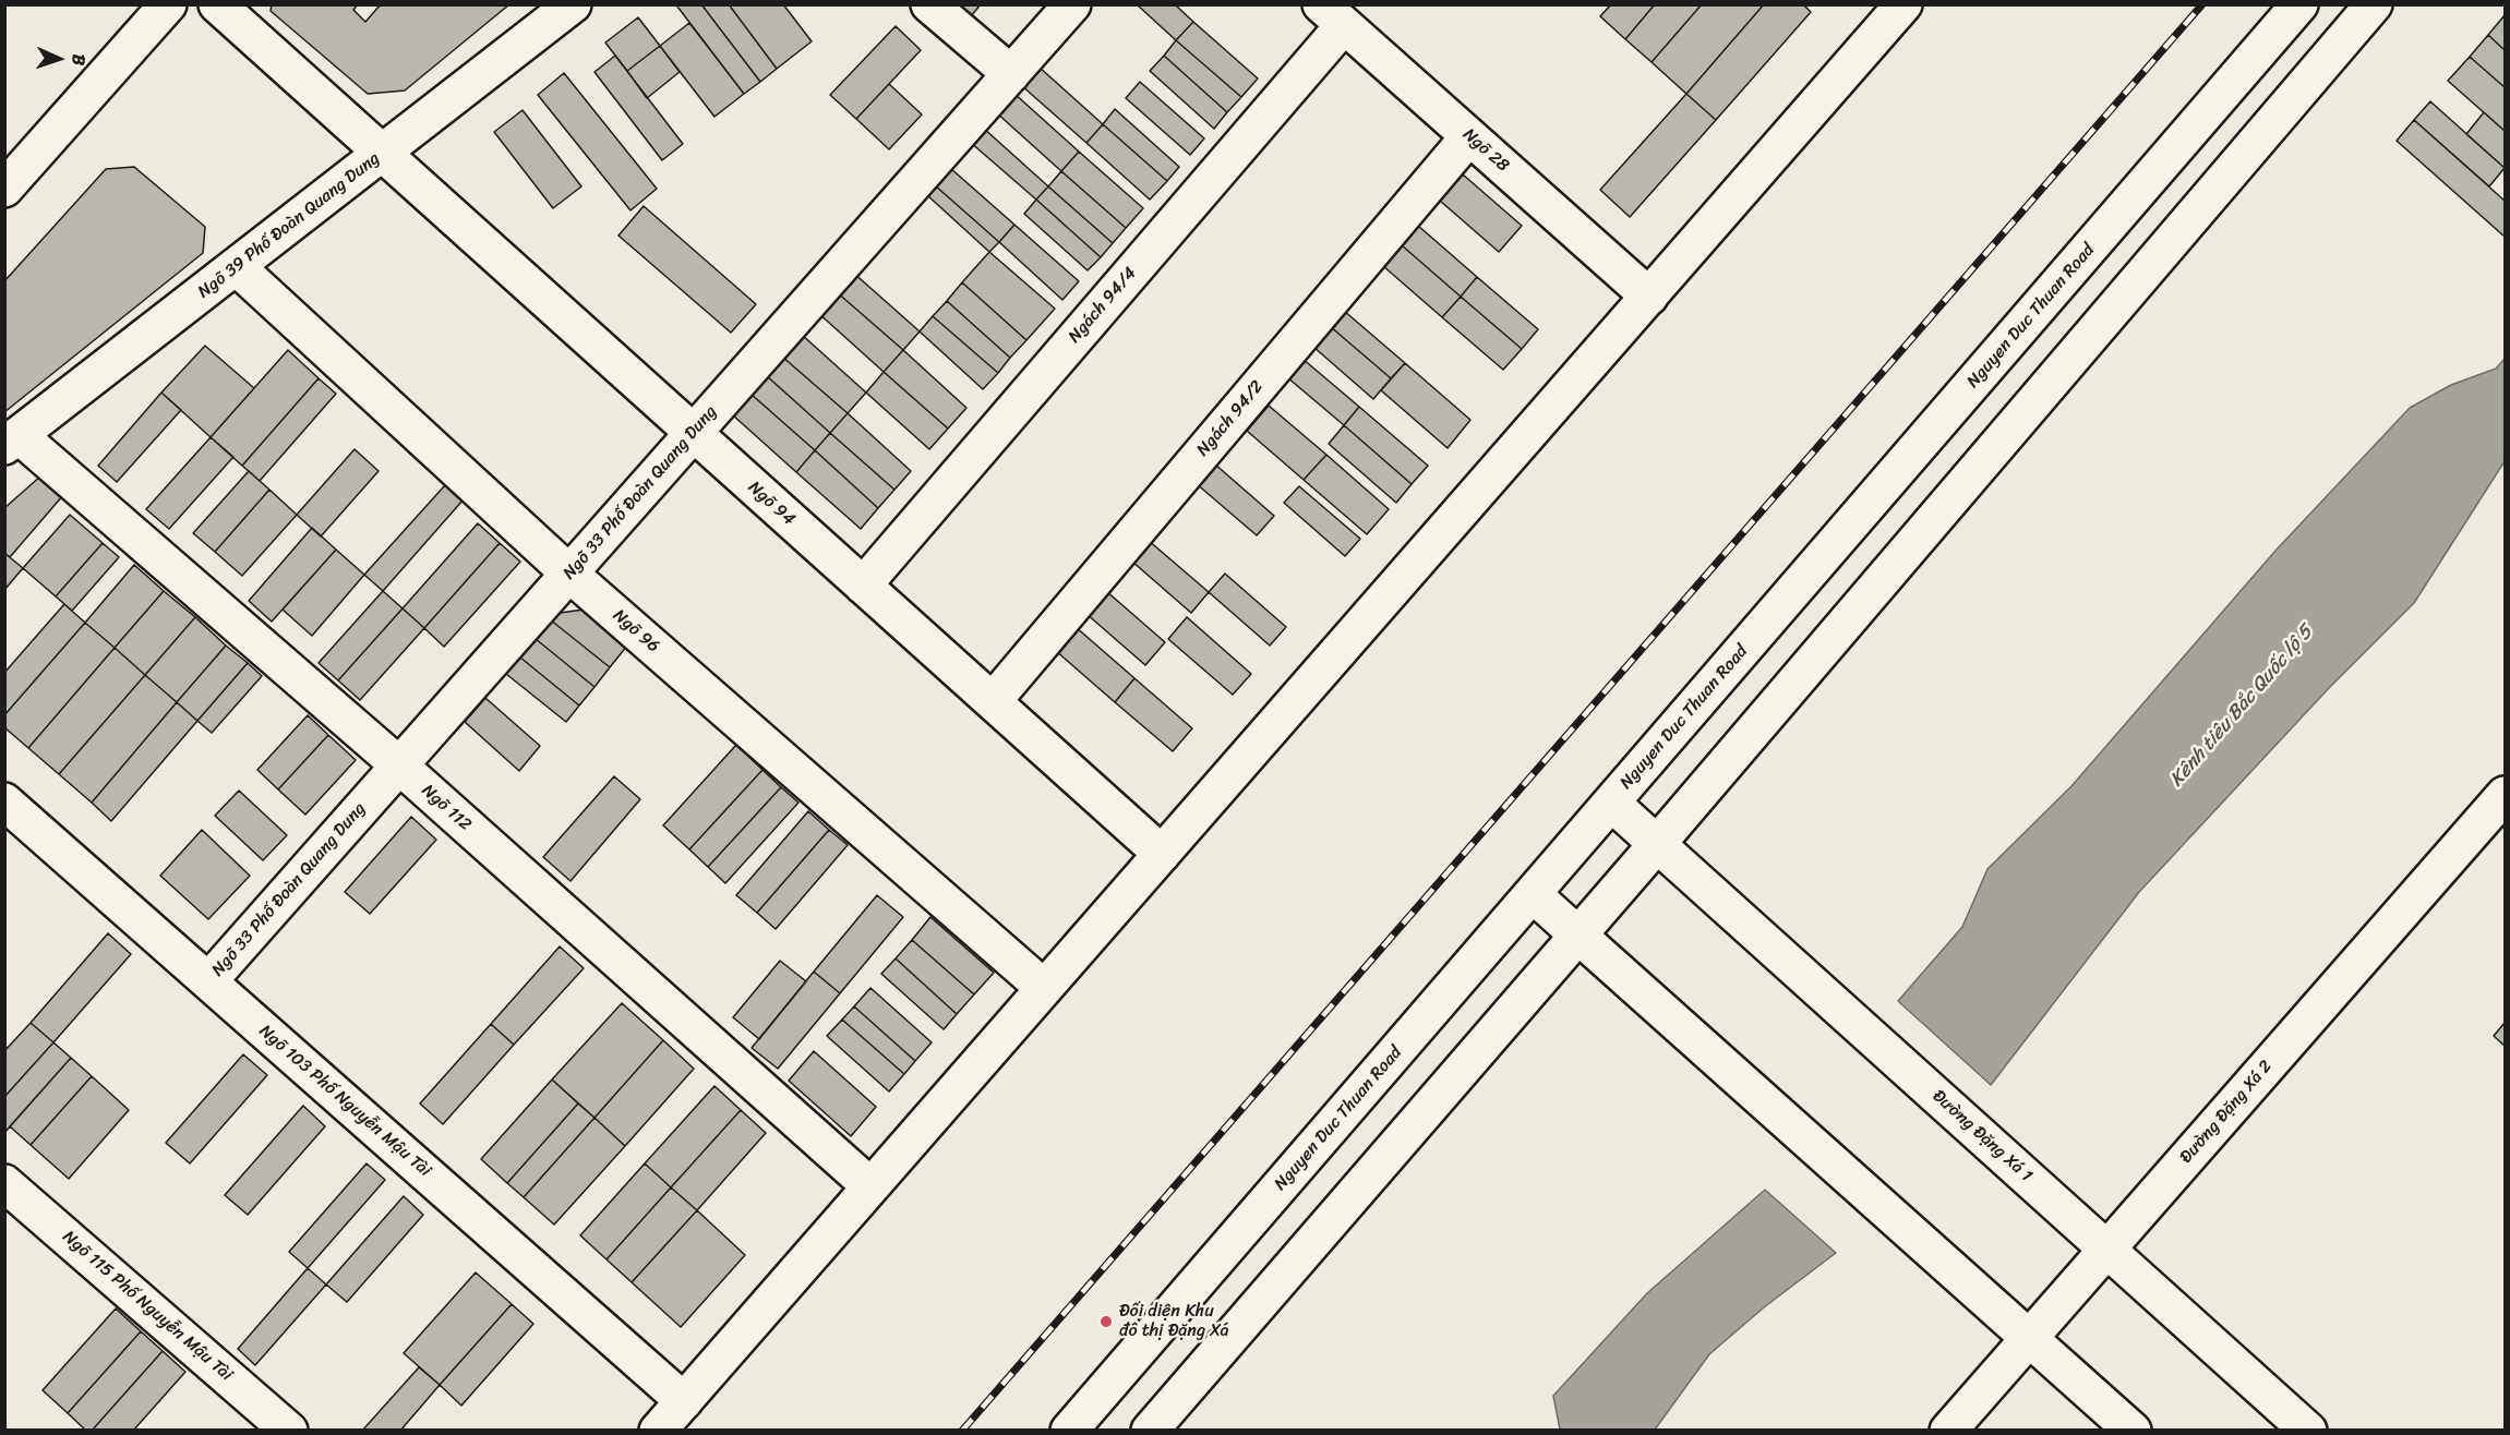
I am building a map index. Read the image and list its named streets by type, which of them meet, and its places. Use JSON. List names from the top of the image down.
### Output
{
  "streets": {
    "main road": [
      "Ngõ 28",
      "Ngõ 39 Phố Đoàn Quang Dung",
      "Ngách 94/4",
      "Nguyen Duc Thuan Road",
      "Ngách 94/2",
      "Ngõ 33 Phố Đoàn Quang Dung",
      "Ngõ 94",
      "Ngõ 96",
      "Ngõ 112",
      "Ngõ 103 Phố Nguyễn Mậu Tài",
      "Đường Đặng Xá 2",
      "Đường Đặng Xá 1",
      "Ngõ 115 Phố Nguyễn Mậu Tài"
    ]
  },
  "crossings": [
    ["Ngõ 28", "Ngách 94/4"],
    ["Ngõ 28", "Ngách 94/2"],
    ["Ngõ 39 Phố Đoàn Quang Dung", "Ngõ 94"],
    ["Ngõ 39 Phố Đoàn Quang Dung", "Ngõ 96"],
    ["Ngõ 39 Phố Đoàn Quang Dung", "Ngõ 112"],
    ["Ngách 94/4", "Ngõ 94"],
    ["Nguyen Duc Thuan Road", "Đường Đặng Xá 1"],
    ["Ngách 94/2", "Ngõ 94"],
    ["Ngõ 33 Phố Đoàn Quang Dung", "Ngõ 94"],
    ["Ngõ 33 Phố Đoàn Quang Dung", "Ngõ 96"],
    ["Ngõ 33 Phố Đoàn Quang Dung", "Ngõ 112"],
    ["Ngõ 33 Phố Đoàn Quang Dung", "Ngõ 103 Phố Nguyễn Mậu Tài"],
    ["Đường Đặng Xá 2", "Đường Đặng Xá 1"]
  ],
  "water": ["Kênh tiêu Bắc Quốc lộ 5"],
  "places": ["Đối diện Khu đô thị Đặng Xá"],
  "north": "right"
}
